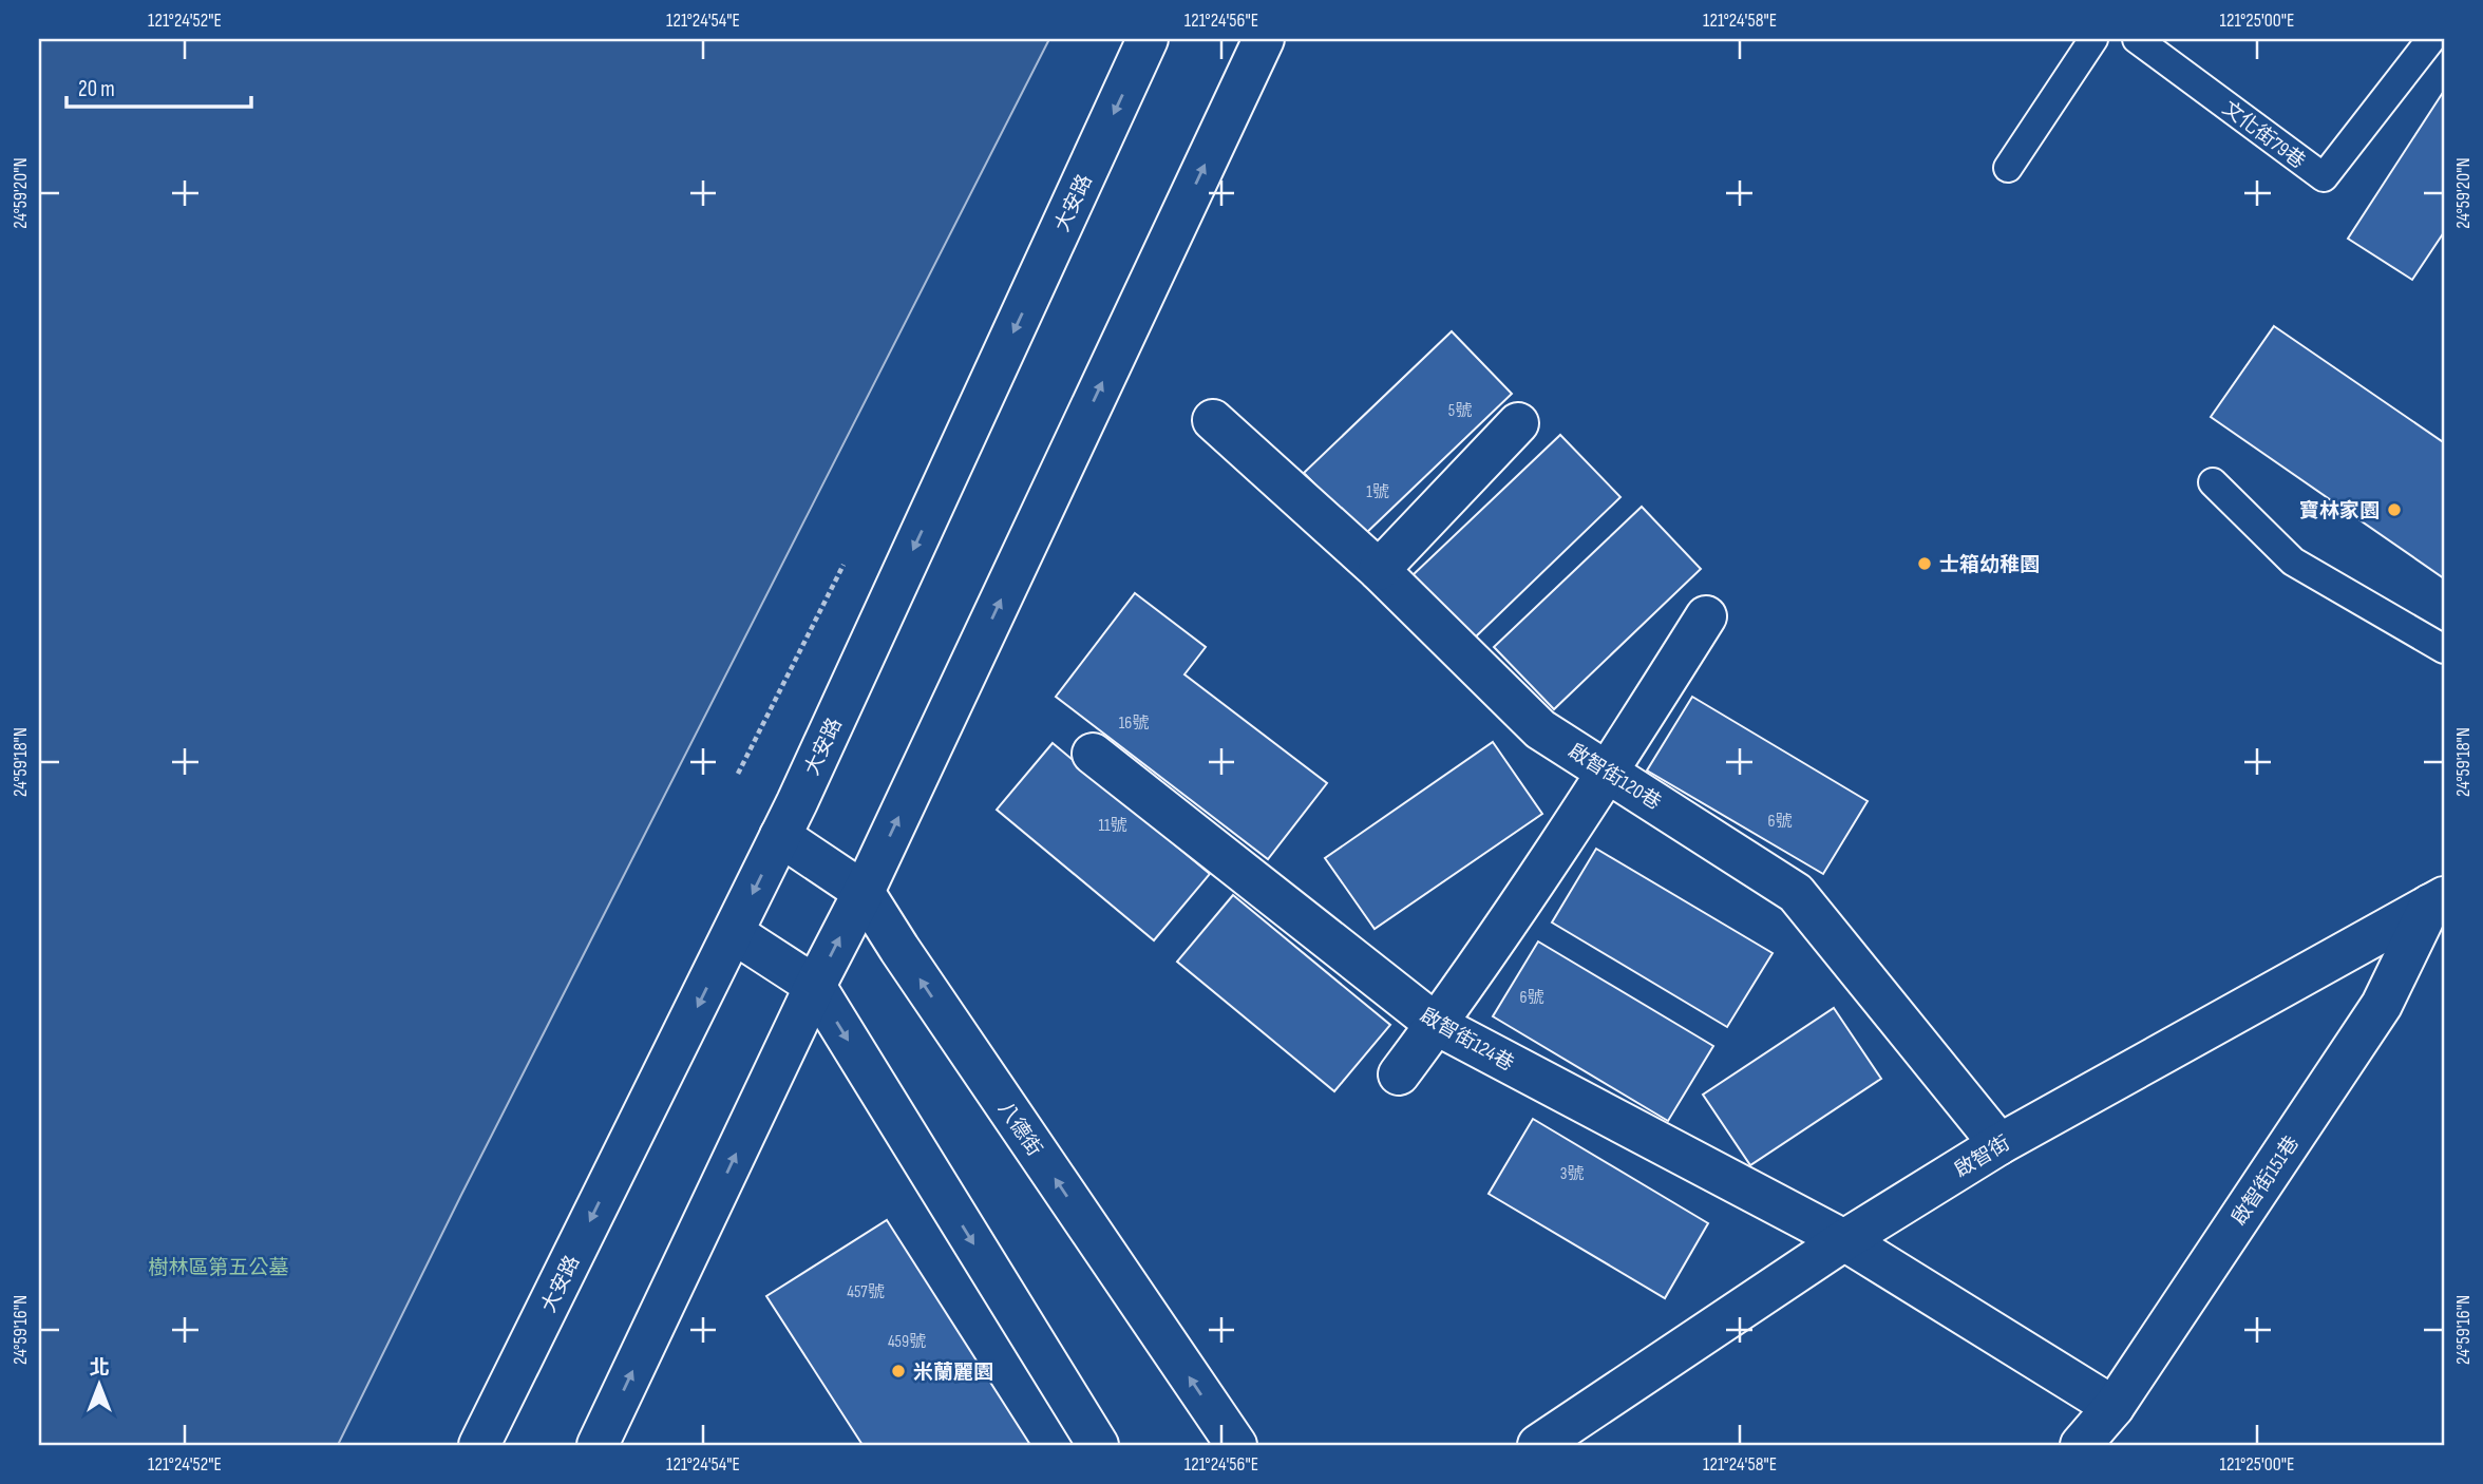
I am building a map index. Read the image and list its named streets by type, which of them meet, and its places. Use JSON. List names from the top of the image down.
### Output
{
  "streets": {
    "street": [
      "大安路",
      "啟智街120巷",
      "啟智街124巷",
      "八德街",
      "啟智街",
      "啟智街151巷"
    ],
    "lane": ["文化街79巷"]
  },
  "crossings": [
    ["大安路", "八德街"],
    ["啟智街120巷", "啟智街"],
    ["啟智街124巷", "啟智街"],
    ["啟智街124巷", "啟智街151巷"],
    ["啟智街", "啟智街151巷"]
  ],
  "parks": ["樹林區第五公墓"],
  "places": ["寶林家園", "士箱幼稚園", "米蘭麗園"],
  "house_numbers": [
    "5號",
    "1號",
    "16號",
    "6號",
    "11號",
    "6號",
    "3號",
    "457號",
    "459號"
  ],
  "scale_bar": "20 m",
  "north": "top",
  "coordinates": [
    "121°24'52\"E",
    "121°24'54\"E",
    "121°24'56\"E",
    "121°24'58\"E",
    "121°25'00\"E",
    "24°59'20\"N",
    "24°59'18\"N",
    "24°59'16\"N"
  ]
}
